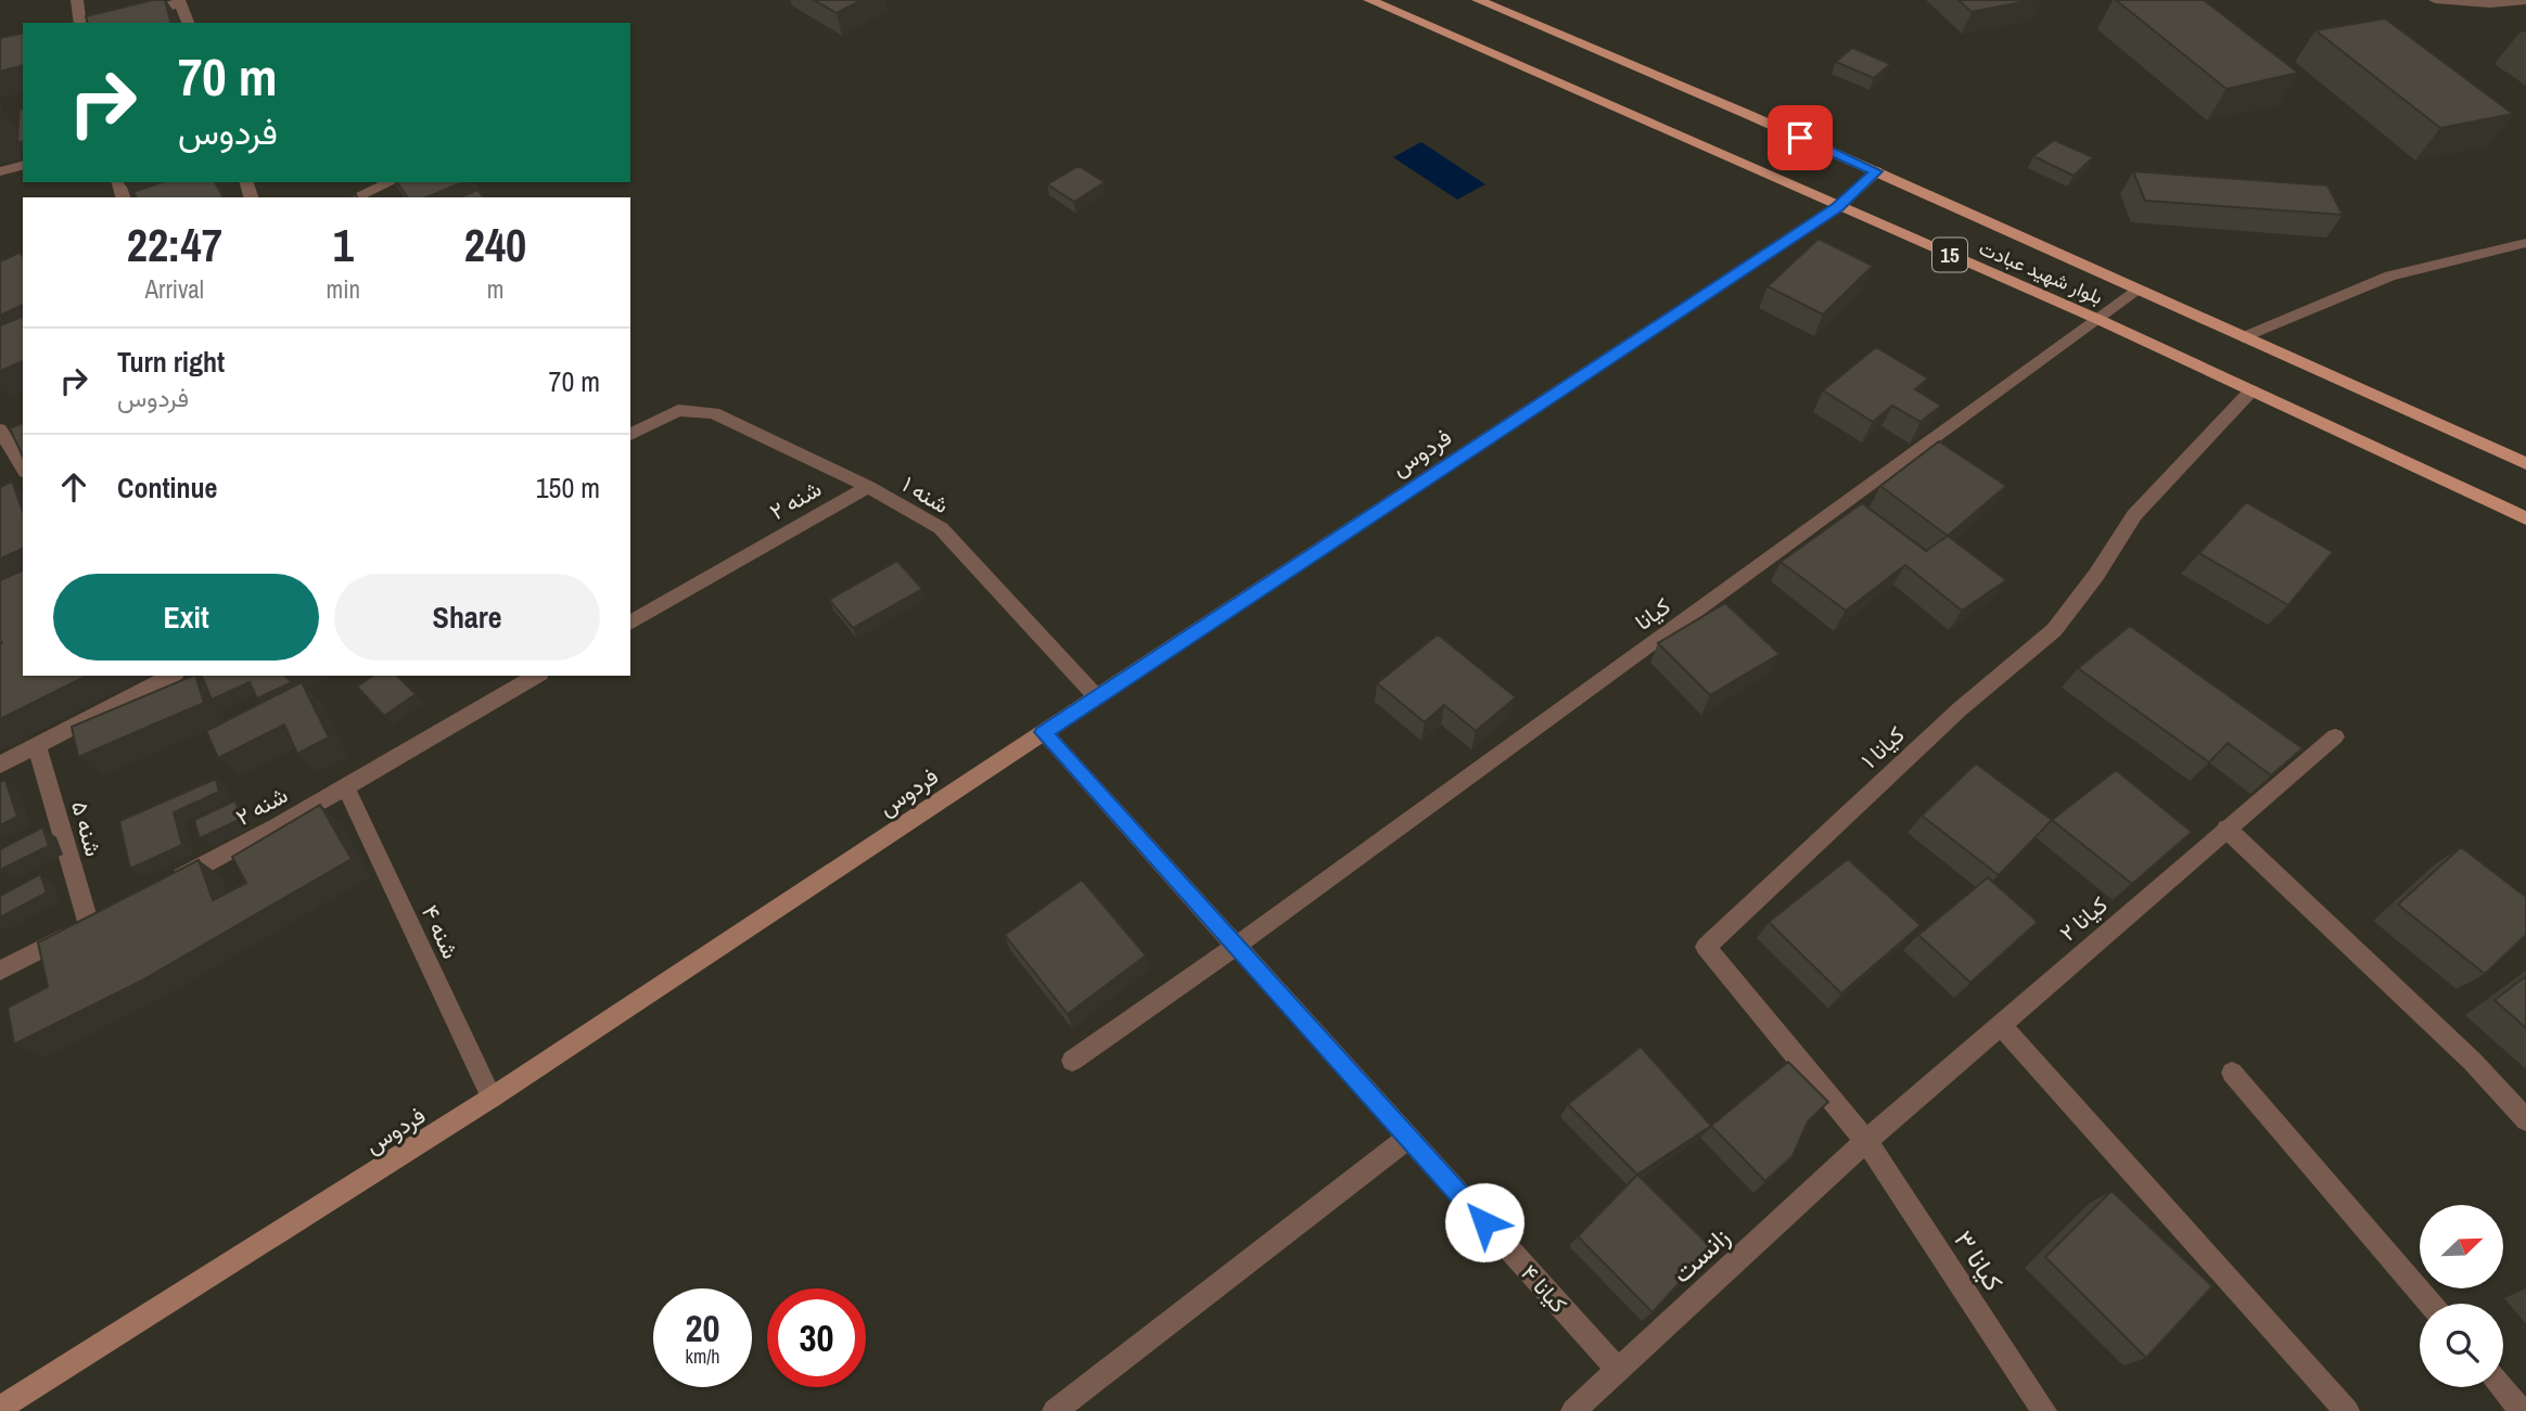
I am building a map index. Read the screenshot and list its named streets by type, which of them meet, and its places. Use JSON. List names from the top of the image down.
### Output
{
  "streets": {
    "main road": ["15", "بلوار شهید عبادت"],
    "street": [
      "فردوس",
      "شنه ۱",
      "شنه ۲",
      "کیانا",
      "کیانا ۱",
      "شنه ۵",
      "کیانا ۲",
      "شنه ۴",
      "زانست",
      "کیانا ۳",
      "کیانا ۴"
    ]
  },
  "crossings": [
    ["بلوار شهید عبادت", "فردوس"],
    ["بلوار شهید عبادت", "کیانا"],
    ["بلوار شهید عبادت", "کیانا ۱"],
    ["فردوس", "شنه ۱"],
    ["فردوس", "شنه ۴"],
    ["فردوس", "کیانا ۴"],
    ["شنه ۱", "شنه ۲"],
    ["شنه ۲", "شنه ۴"],
    ["کیانا", "کیانا ۴"],
    ["کیانا ۱", "کیانا ۲"],
    ["کیانا ۱", "زانست"],
    ["کیانا ۱", "کیانا ۳"],
    ["کیانا ۲", "زانست"],
    ["کیانا ۲", "کیانا ۳"],
    ["زانست", "کیانا ۳"],
    ["زانست", "کیانا ۴"]
  ],
  "north": "top right",
  "page": {
    "turn": ["70 m", "فردوس"],
    "eta": [
      "22:47",
      "Arrival",
      "1",
      "min",
      "240",
      "m"
    ],
    "list": [
      {
        "name": "Turn right",
        "note": "فردوس",
        "value": "70 m"
      },
      {
        "name": "Continue",
        "value": "150 m"
      }
    ],
    "buttons": ["Exit", "Share"],
    "speed": "20 km/h",
    "limit": "30"
  }
}
